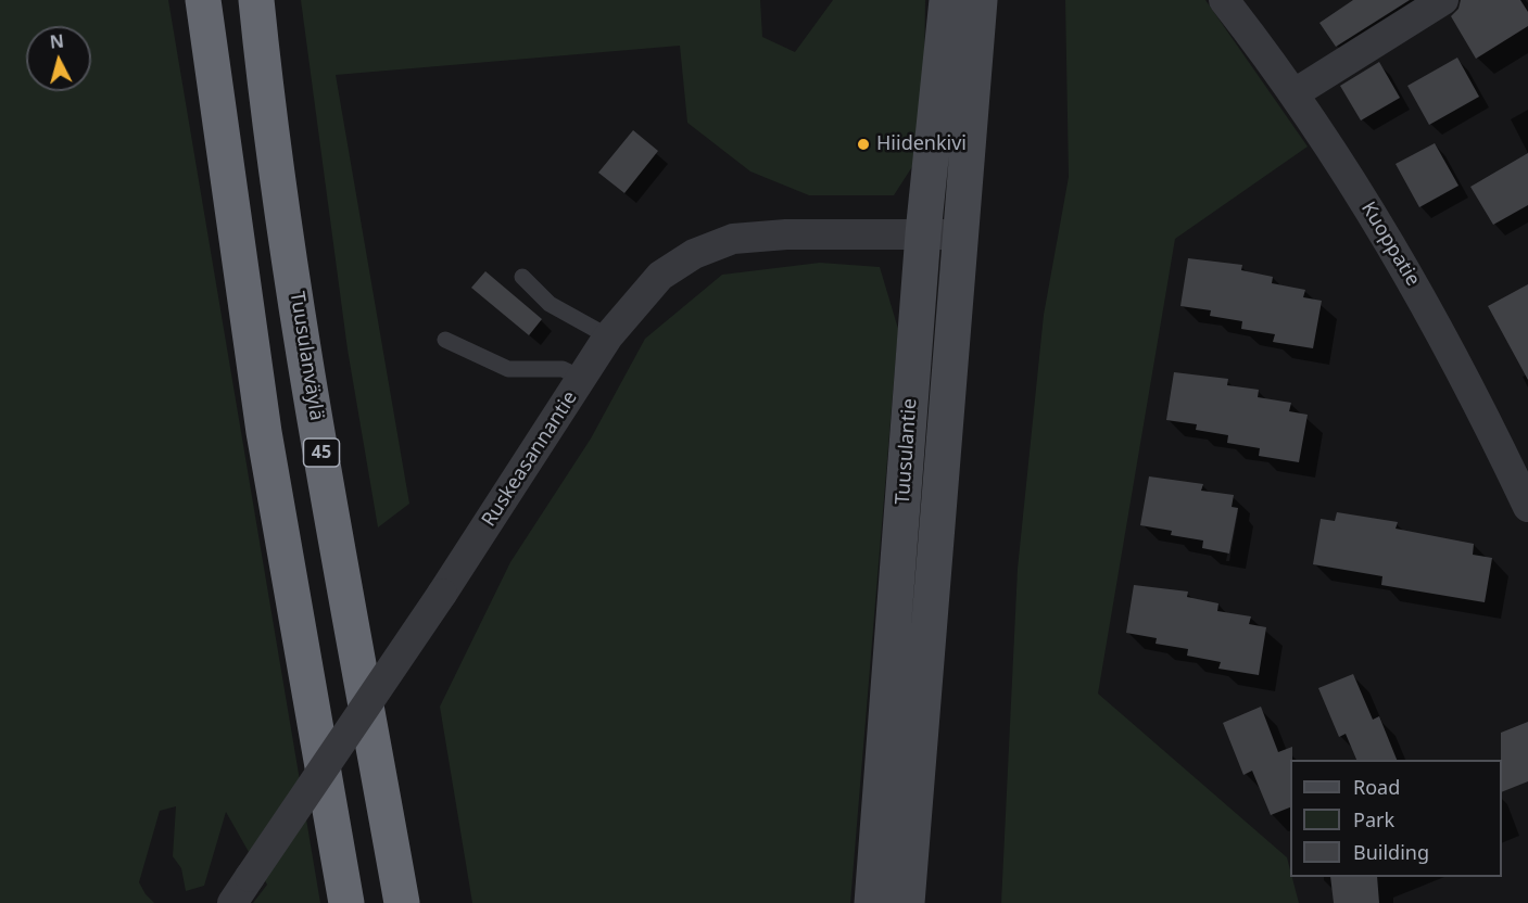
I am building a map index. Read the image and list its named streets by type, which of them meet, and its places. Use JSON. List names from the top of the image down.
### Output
{
  "streets": {
    "highway": ["Tuusulanväylä", "45"],
    "main road": ["Tuusulantie"],
    "street": ["Kuoppatie", "Ruskeasannantie"]
  },
  "crossings": [
    ["Tuusulantie", "Ruskeasannantie"]
  ],
  "places": ["Hiidenkivi"],
  "legend": ["Road", "Park", "Building"],
  "north": "top"
}
